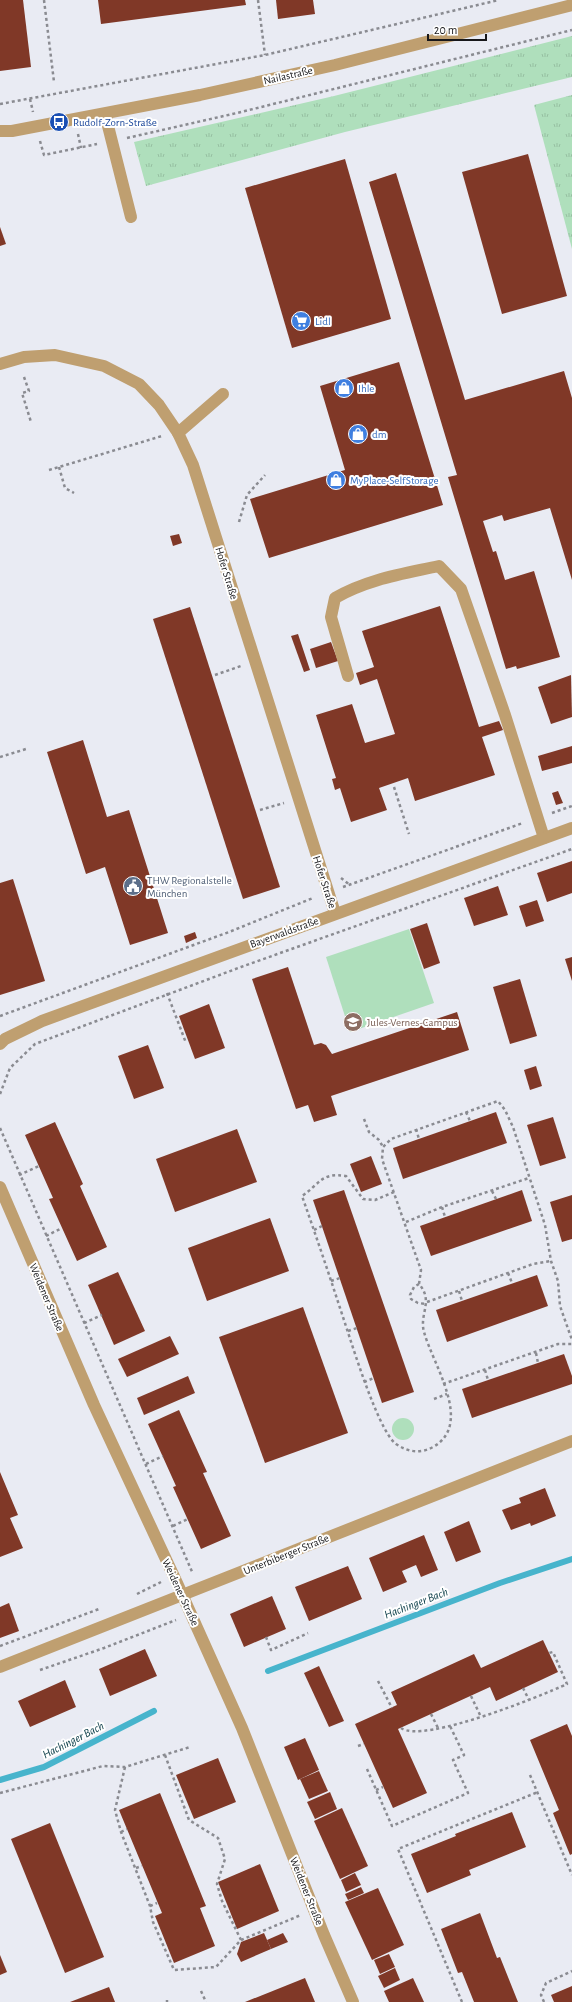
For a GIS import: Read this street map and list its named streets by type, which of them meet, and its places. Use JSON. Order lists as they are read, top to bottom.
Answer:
{
  "streets": {
    "street": [
      "Nailastraße",
      "Hofer Straße",
      "Bayerwaldstraße",
      "Weidener Straße",
      "Unterbiberger Straße"
    ]
  },
  "crossings": [
    ["Hofer Straße", "Bayerwaldstraße"],
    ["Weidener Straße", "Unterbiberger Straße"]
  ],
  "water": ["Hachinger Bach"],
  "places": {
    "bus stop": ["Rudolf-Zorn-Straße"],
    "supermarket": ["Lidl"],
    "shop": ["Ihle", "dm", "MyPlace-SelfStorage"],
    "public building": ["THW Regionalstelle München"],
    "school or university": ["Jules-Vernes-Campus"]
  },
  "scale_bar": "20 m"
}
